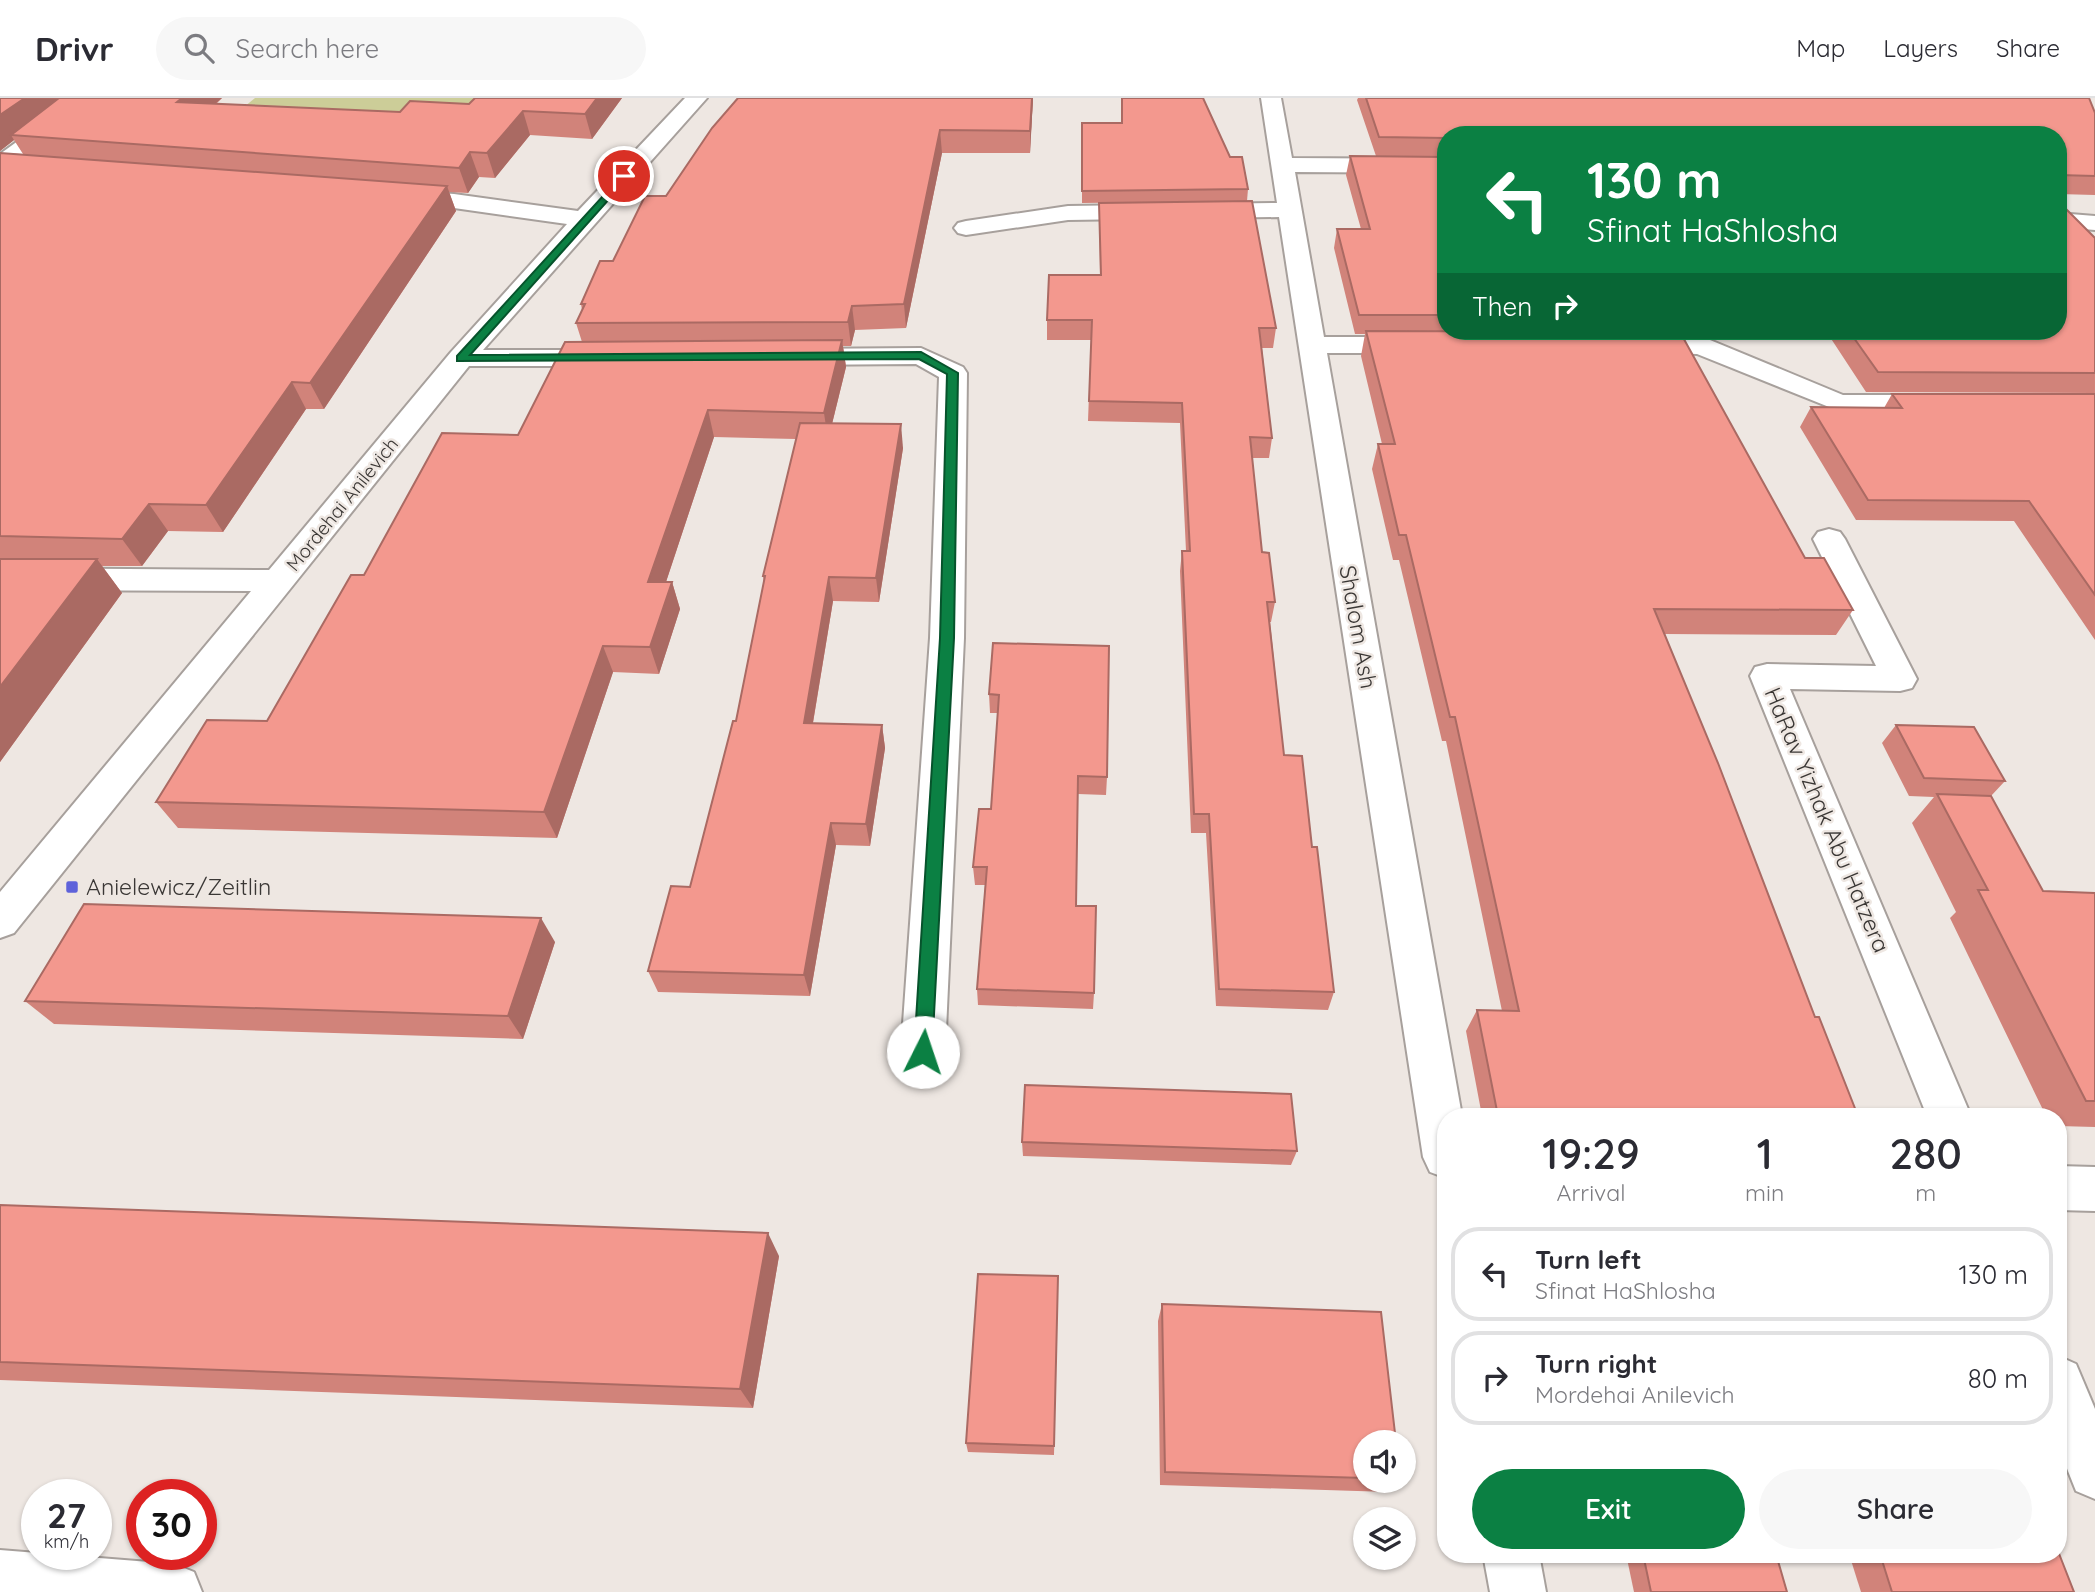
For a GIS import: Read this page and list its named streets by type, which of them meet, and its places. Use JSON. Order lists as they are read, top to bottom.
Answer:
{
  "streets": {
    "street": ["Mordehai Anilevich", "Shalom Ash", "HaRav Yizhak Abu Hatzera"]
  },
  "places": {
    "transit": ["Anielewicz/Zeitlin"]
  },
  "page": {
    "header": "Drivr",
    "search": "Search here",
    "nav": ["Map", "Layers", "Share"],
    "turn": ["130 m", "Sfinat HaShlosha"],
    "then": "Then",
    "eta": [
      "19:29",
      "Arrival",
      "1",
      "min",
      "280",
      "m"
    ],
    "list": [
      {
        "name": "Turn left",
        "note": "Sfinat HaShlosha",
        "value": "130 m"
      },
      {
        "name": "Turn right",
        "note": "Mordehai Anilevich",
        "value": "80 m"
      }
    ],
    "buttons": ["Exit", "Share"],
    "speed": "27 km/h",
    "limit": "30"
  }
}
